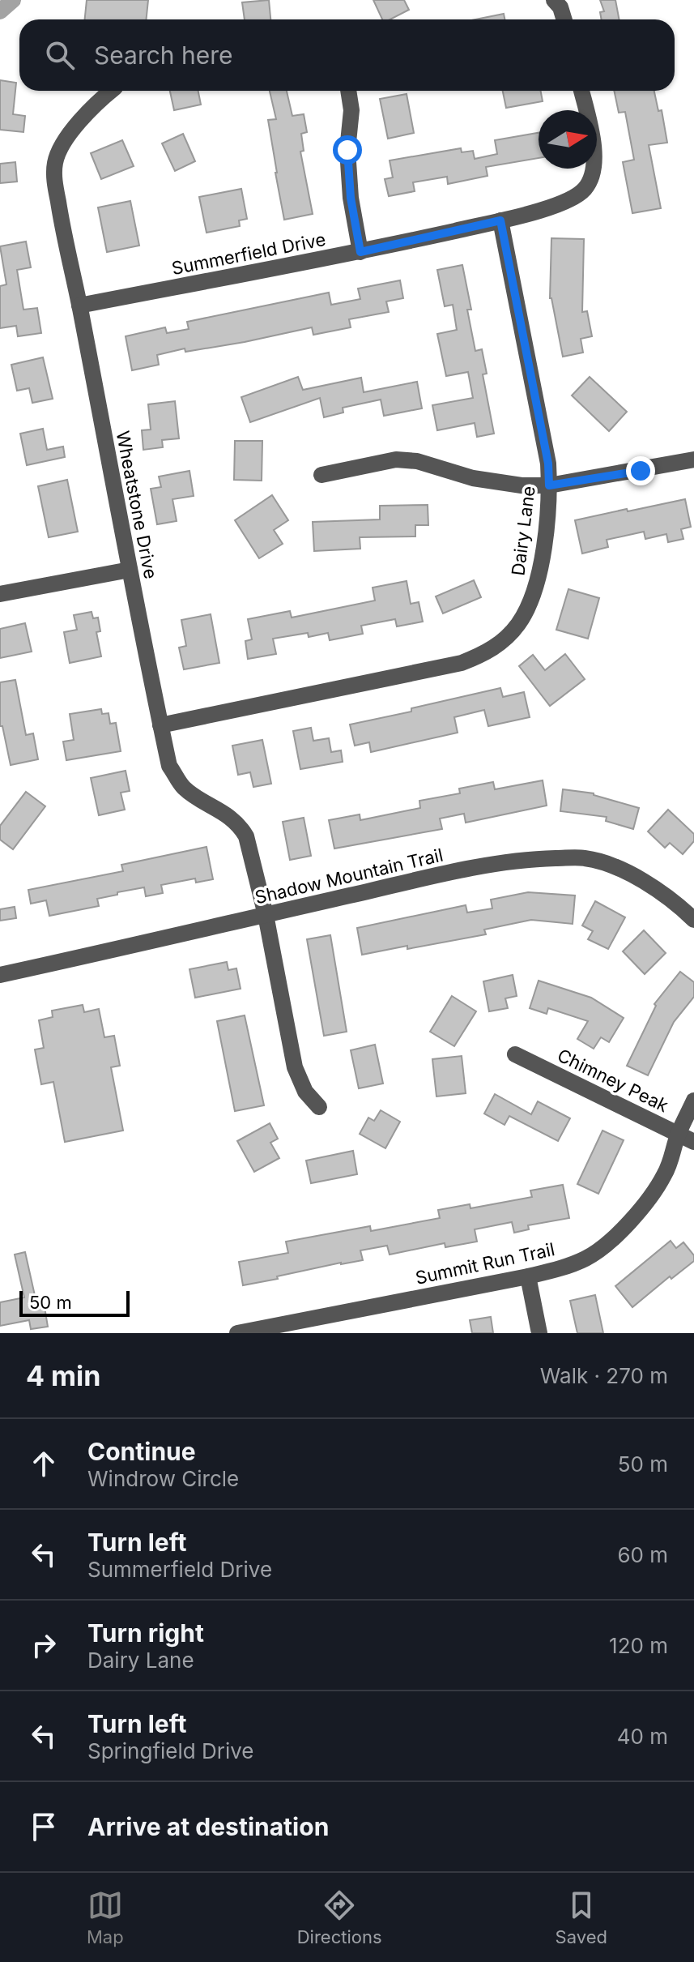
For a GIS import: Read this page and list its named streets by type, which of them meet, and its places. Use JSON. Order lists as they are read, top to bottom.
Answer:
{
  "streets": {
    "street": [
      "Summerfield Drive",
      "Wheatstone Drive",
      "Dairy Lane",
      "Shadow Mountain Trail",
      "Chimney Peak",
      "Summit Run Trail"
    ]
  },
  "crossings": [
    ["Summerfield Drive", "Wheatstone Drive"],
    ["Summerfield Drive", "Dairy Lane"],
    ["Wheatstone Drive", "Dairy Lane"],
    ["Wheatstone Drive", "Shadow Mountain Trail"],
    ["Chimney Peak", "Summit Run Trail"]
  ],
  "scale_bar": "50 m",
  "north": "right",
  "page": {
    "search": "Search here",
    "scale": "50 m",
    "heading": ["4 min", "Walk · 270 m"],
    "list": [
      ["Continue", "Windrow Circle", "50 m"],
      ["Turn left", "Summerfield Drive", "60 m"],
      ["Turn right", "Dairy Lane", "120 m"],
      ["Turn left", "Springfield Drive", "40 m"],
      "Arrive at destination"
    ],
    "nav": ["Map", "Directions", "Saved"]
  }
}
